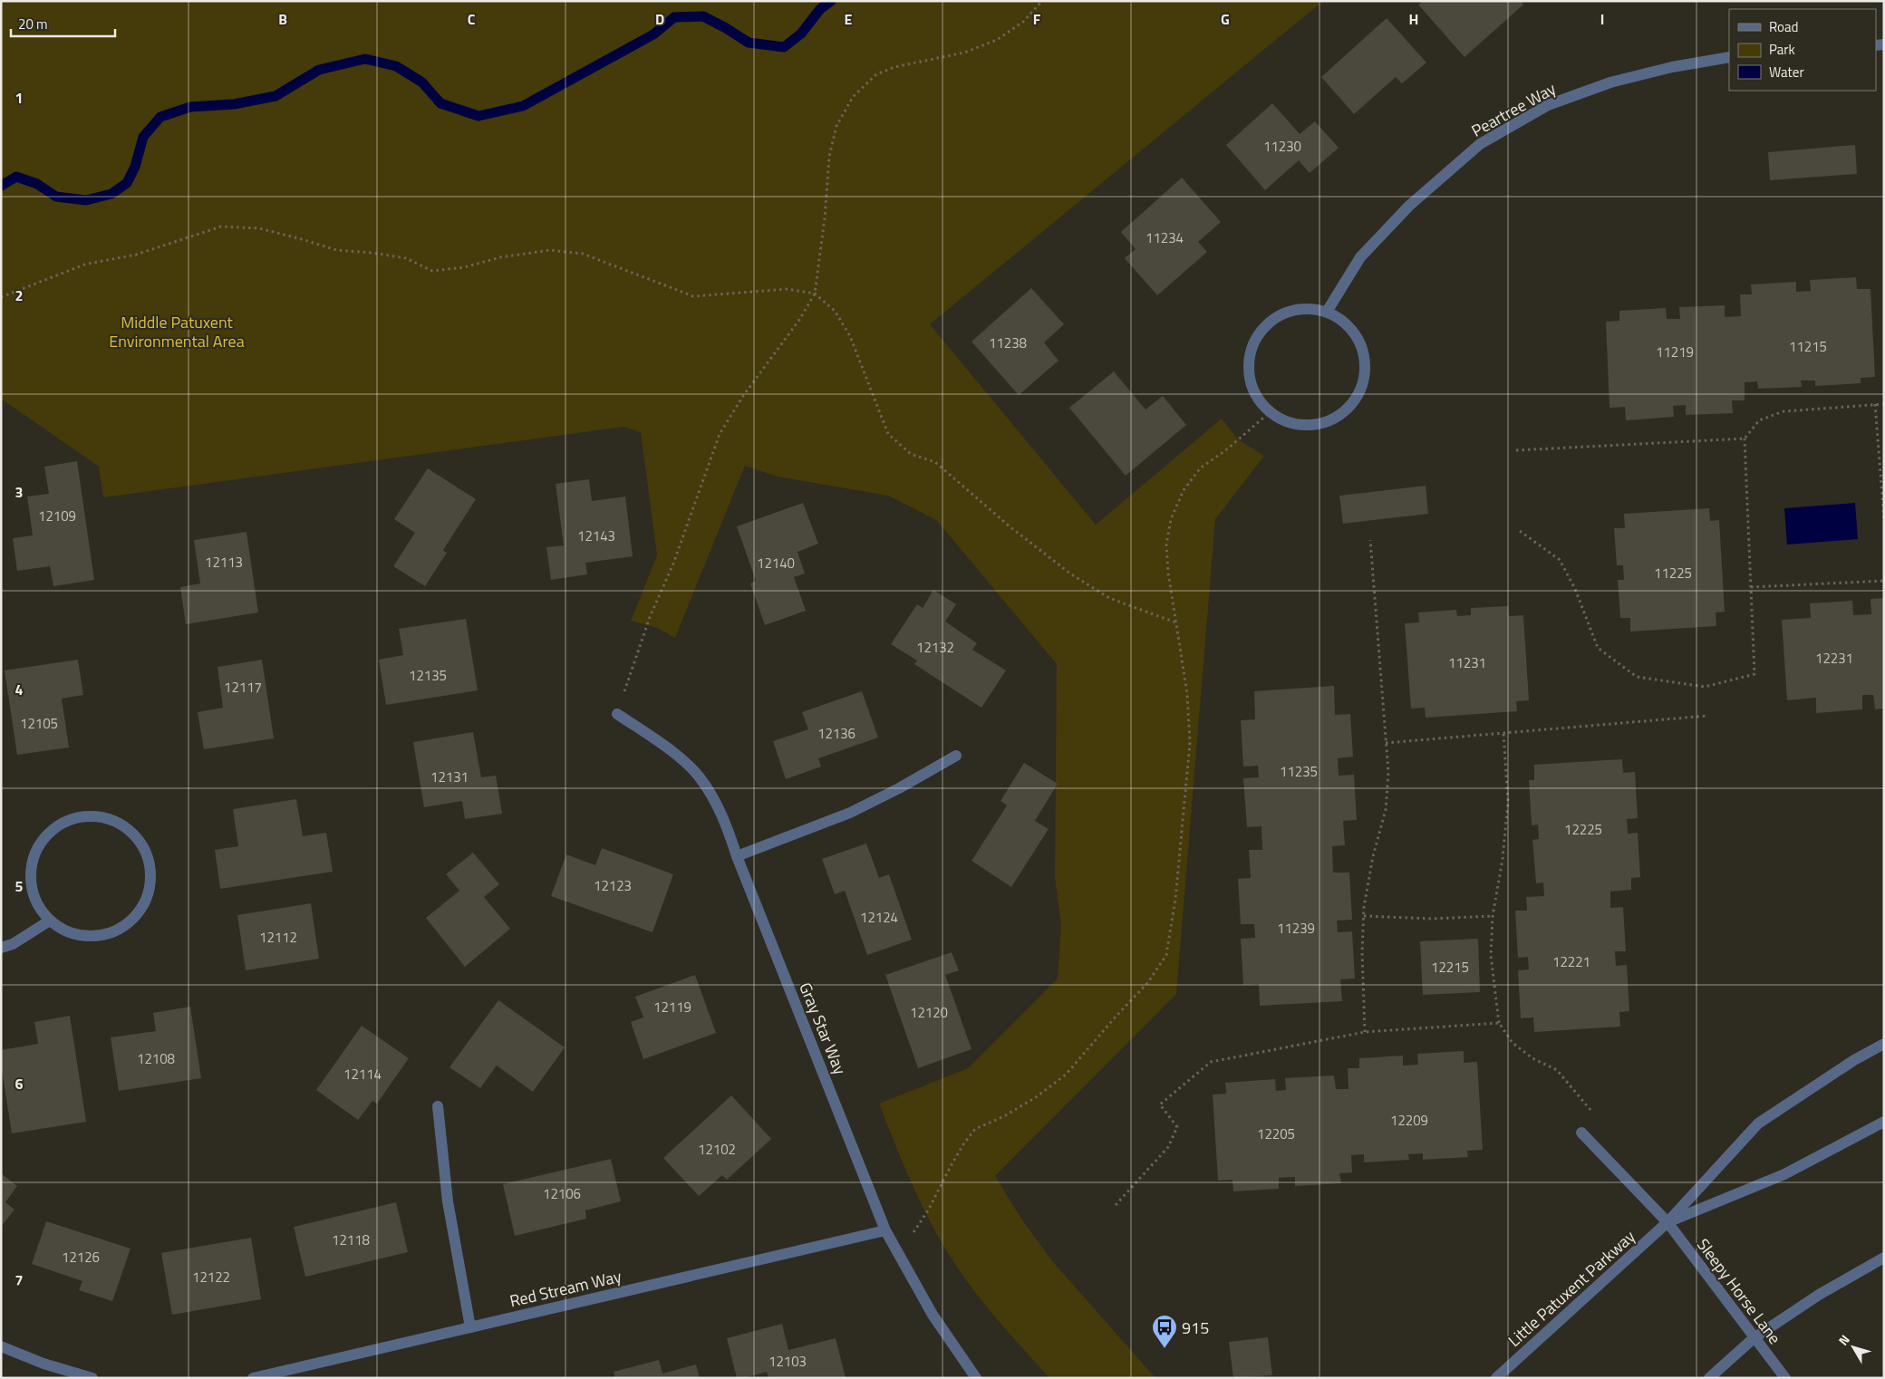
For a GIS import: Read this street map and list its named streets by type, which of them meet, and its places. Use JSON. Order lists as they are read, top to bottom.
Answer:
{
  "streets": {
    "street": [
      "Peartree Way",
      "Gray Star Way",
      "Red Stream Way",
      "Little Patuxent Parkway",
      "Sleepy Horse Lane"
    ]
  },
  "crossings": [
    ["Gray Star Way", "Red Stream Way"],
    ["Little Patuxent Parkway", "Sleepy Horse Lane"]
  ],
  "parks": ["Middle Patuxent Environmental Area"],
  "places": {
    "bus stop": ["915"]
  },
  "house_numbers": [
    "11230",
    "11234",
    "11238",
    "11215",
    "11219",
    "12109",
    "12143",
    "12113",
    "12140",
    "11225",
    "12132",
    "12231",
    "11231",
    "12135",
    "12117",
    "12105",
    "12136",
    "11235",
    "12131",
    "12225",
    "12123",
    "12124",
    "11239",
    "12112",
    "12221",
    "12215",
    "12119",
    "12120",
    "12108",
    "12114",
    "12209",
    "12205",
    "12102",
    "12106",
    "12118",
    "12126",
    "12122",
    "12103"
  ],
  "legend": ["Road", "Park", "Water"],
  "scale_bar": "20 m",
  "north": "top left",
  "grid": {
    "columns": [
      "B",
      "C",
      "D",
      "E",
      "F",
      "G",
      "H",
      "I"
    ],
    "rows": [
      "1",
      "2",
      "3",
      "4",
      "5",
      "6",
      "7"
    ]
  }
}
